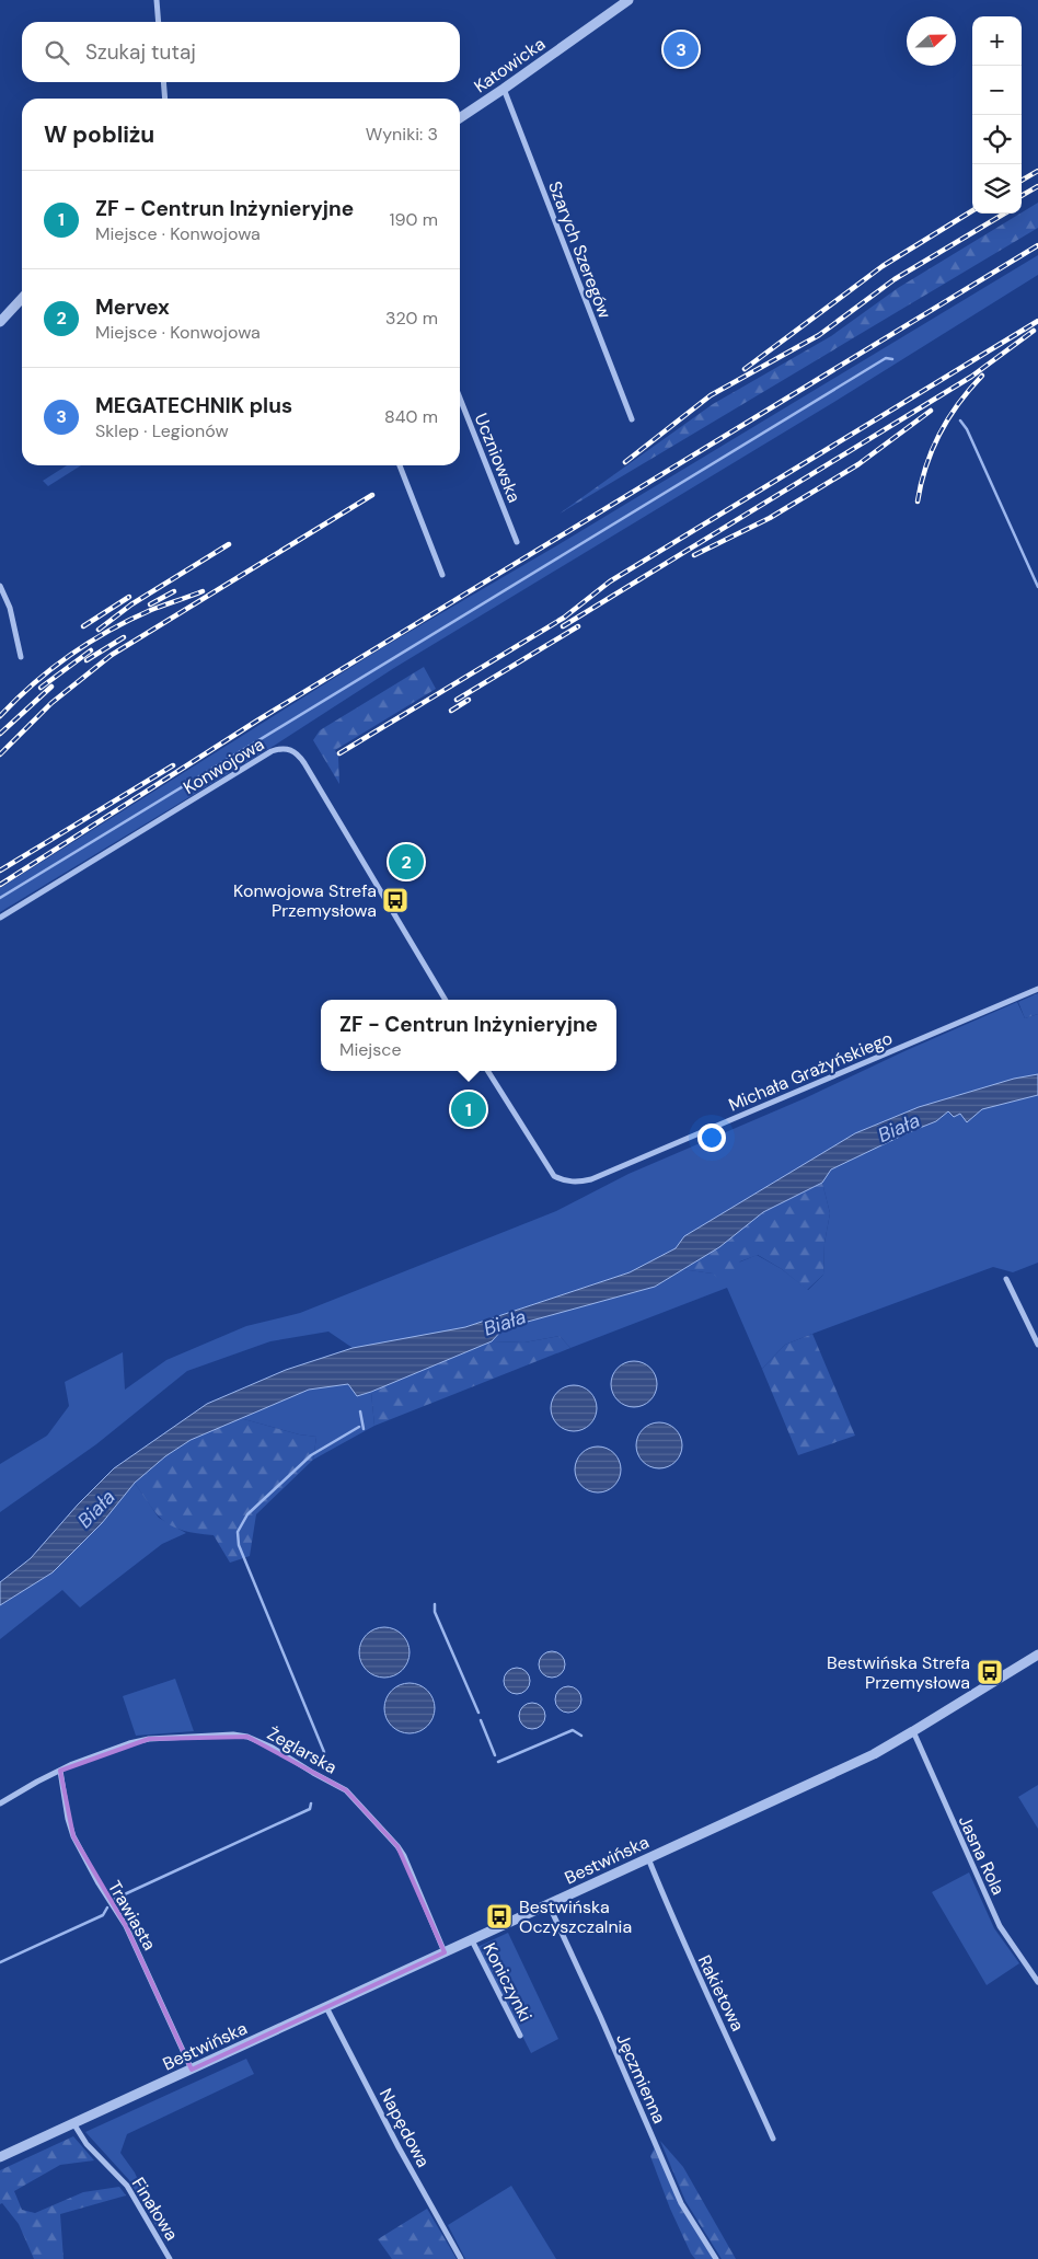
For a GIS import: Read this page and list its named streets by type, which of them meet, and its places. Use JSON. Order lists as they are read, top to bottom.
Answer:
{
  "streets": {
    "street": [
      "Katowicka",
      "Szarych Szeregów",
      "Uczniowska",
      "Konwojowa",
      "Michała Grażyńskiego",
      "Żeglarska",
      "Jasna Rola",
      "Bestwińska",
      "Trawiasta",
      "Koniczynki",
      "Rakietowa",
      "Jęczmienna",
      "Napędowa",
      "Finałowa"
    ]
  },
  "crossings": [
    ["Katowicka", "Szarych Szeregów"],
    ["Żeglarska", "Bestwińska"],
    ["Żeglarska", "Trawiasta"],
    ["Jasna Rola", "Bestwińska"],
    ["Bestwińska", "Trawiasta"],
    ["Bestwińska", "Koniczynki"],
    ["Bestwińska", "Rakietowa"],
    ["Bestwińska", "Jęczmienna"],
    ["Bestwińska", "Napędowa"],
    ["Bestwińska", "Finałowa"]
  ],
  "water": ["Biała"],
  "places": {
    "bus stop": ["Konwojowa Strefa Przemysłowa", "Bestwińska Strefa Przemysłowa", "Bestwińska Oczyszczalnia"]
  },
  "north": "right",
  "page": {
    "map_buttons": ["+", "−"],
    "search": "Szukaj tutaj",
    "pins": ["3", "2", "1"],
    "heading": ["W pobliżu", "Wyniki: 3"],
    "list": [
      {
        "mark": "1",
        "name": "ZF - Centrun Inżynieryjne",
        "note": "Miejsce · Konwojowa",
        "value": "190 m"
      },
      {
        "mark": "2",
        "name": "Mervex",
        "note": "Miejsce · Konwojowa",
        "value": "320 m"
      },
      {
        "mark": "3",
        "name": "MEGATECHNIK plus",
        "note": "Sklep · Legionów",
        "value": "840 m"
      }
    ],
    "popup": ["ZF - Centrun Inżynieryjne", "Miejsce"]
  }
}
